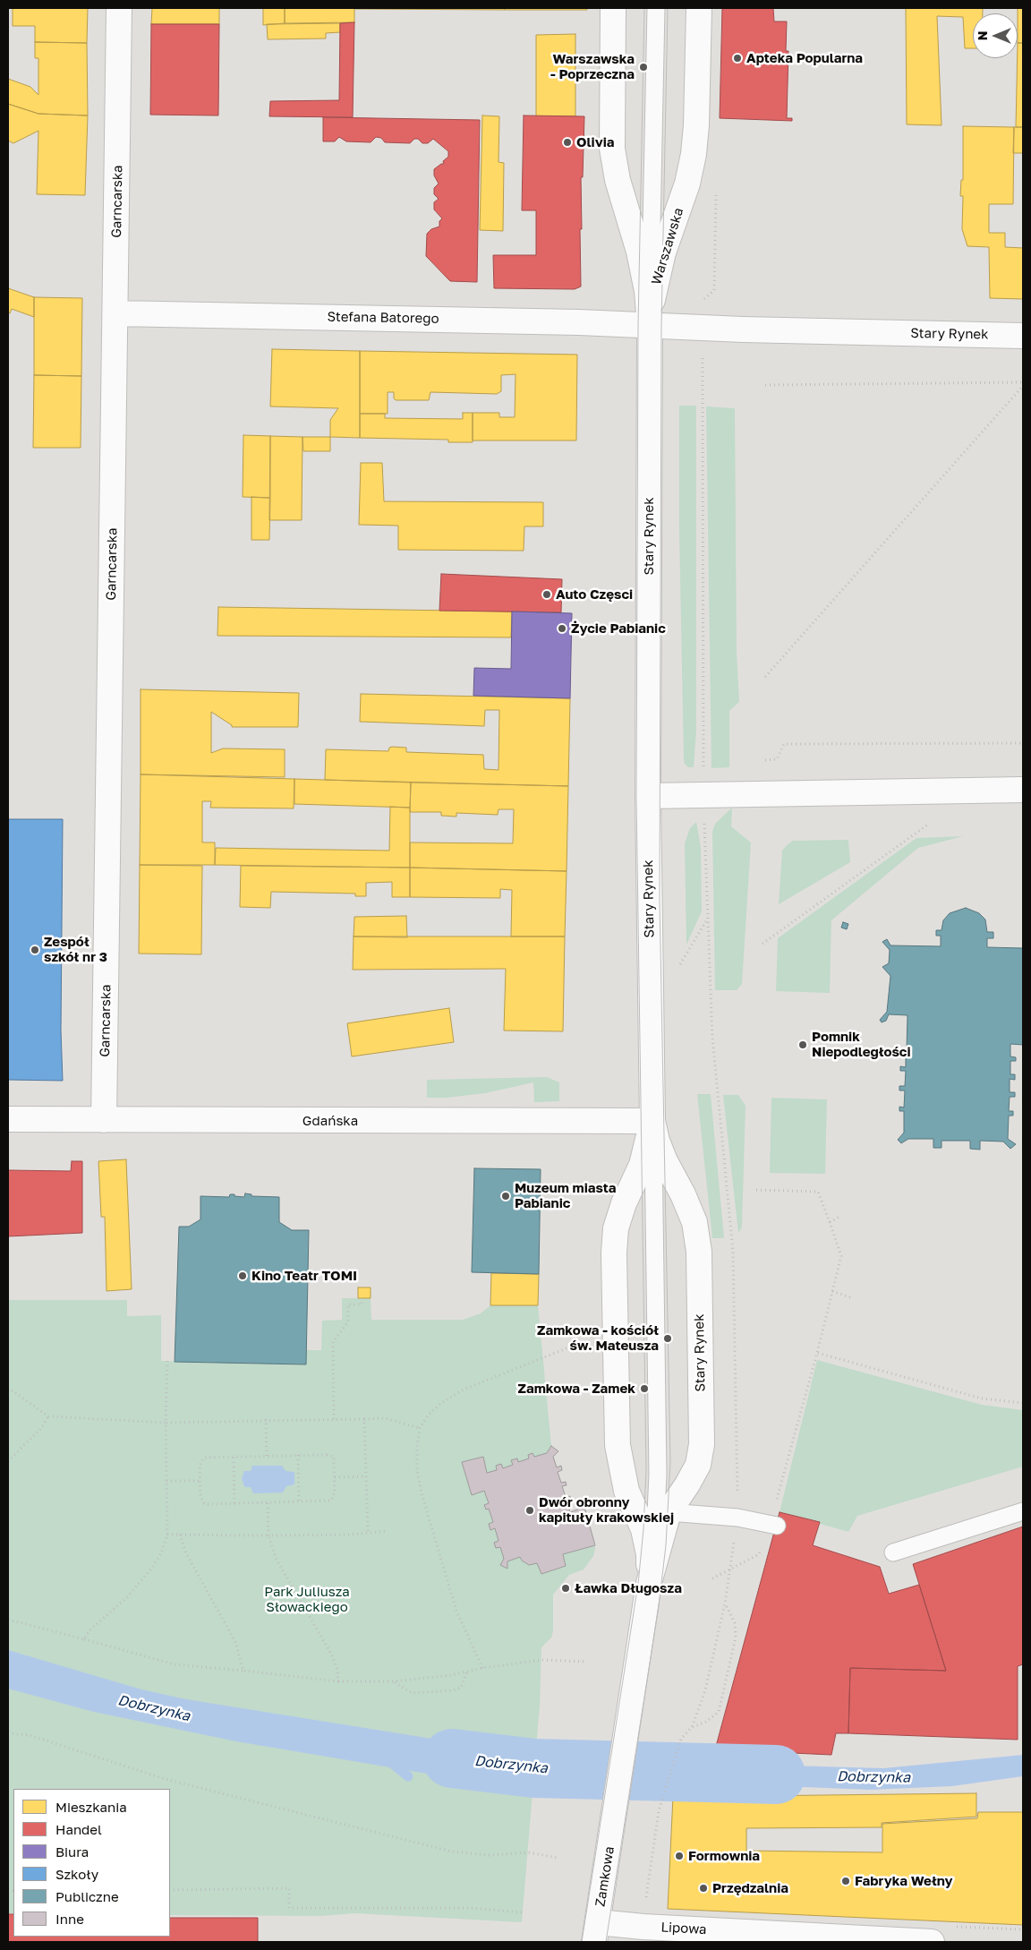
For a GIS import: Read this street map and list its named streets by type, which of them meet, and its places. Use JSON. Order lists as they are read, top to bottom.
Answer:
{
  "streets": {
    "street": [
      "Garncarska",
      "Warszawska",
      "Stefana Batorego",
      "Stary Rynek",
      "Gdańska",
      "Zamkowa",
      "Lipowa"
    ]
  },
  "crossings": [
    ["Garncarska", "Stefana Batorego"],
    ["Garncarska", "Gdańska"],
    ["Warszawska", "Stefana Batorego"],
    ["Warszawska", "Stary Rynek"],
    ["Stefana Batorego", "Stary Rynek"],
    ["Stary Rynek", "Gdańska"],
    ["Stary Rynek", "Zamkowa"],
    ["Zamkowa", "Lipowa"]
  ],
  "water": ["Dobrzynka"],
  "parks": ["Park Juliusza Słowackiego"],
  "places": [
    "Apteka Popularna",
    "Warszawska - Poprzeczna",
    "Olivia",
    "Auto Częsci",
    "Życie Pabianic",
    "Zespół szkół nr 3",
    "Pomnik Niepodległości",
    "Muzeum miasta Pabianic",
    "Kino Teatr TOMI",
    "Zamkowa - kościół św. Mateusza",
    "Zamkowa - Zamek",
    "Dwór obronny kapituły krakowskiej",
    "Ławka Długosza",
    "Formownia",
    "Fabryka Wełny",
    "Przędzalnia"
  ],
  "legend": [
    "Mieszkania",
    "Handel",
    "Biura",
    "Szkoły",
    "Publiczne",
    "Inne"
  ],
  "north": "left"
}
